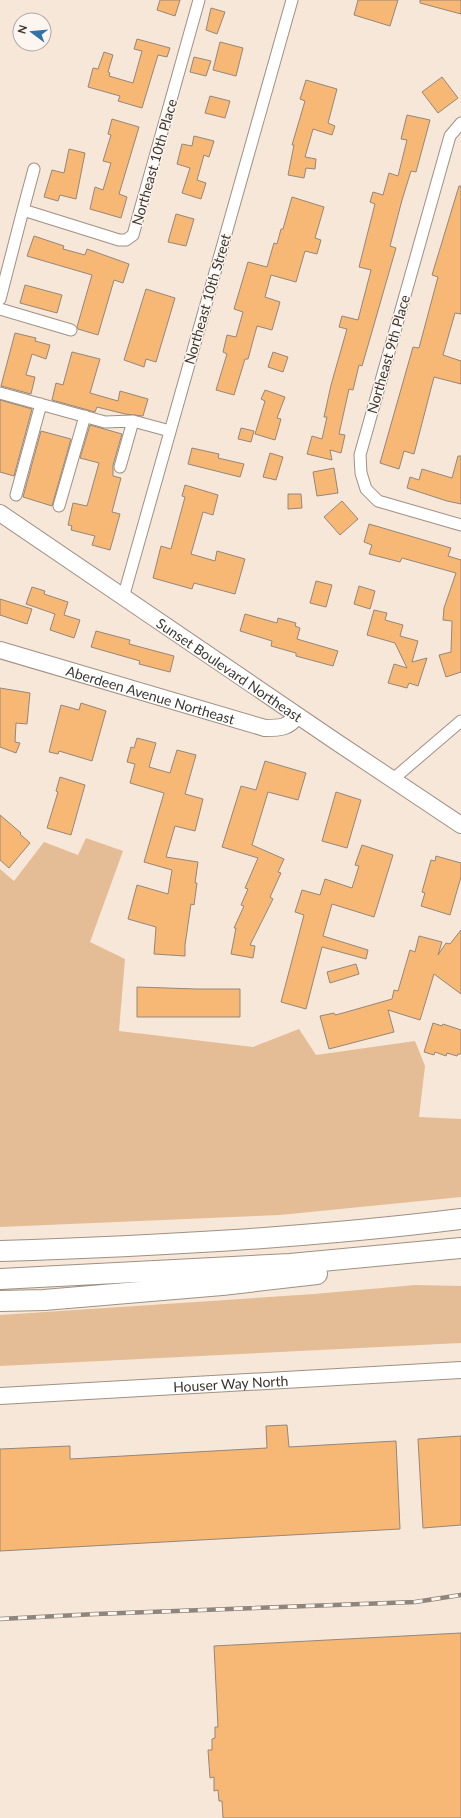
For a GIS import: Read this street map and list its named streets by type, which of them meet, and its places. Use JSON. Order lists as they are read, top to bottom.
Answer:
{
  "streets": {
    "street": [
      "Northeast 10th Place",
      "Northeast 10th Street",
      "Northeast 9th Place",
      "Sunset Boulevard Northeast",
      "Aberdeen Avenue Northeast",
      "Houser Way North"
    ]
  },
  "crossings": [
    ["Northeast 10th Street", "Sunset Boulevard Northeast"],
    ["Sunset Boulevard Northeast", "Aberdeen Avenue Northeast"]
  ],
  "north": "left"
}
